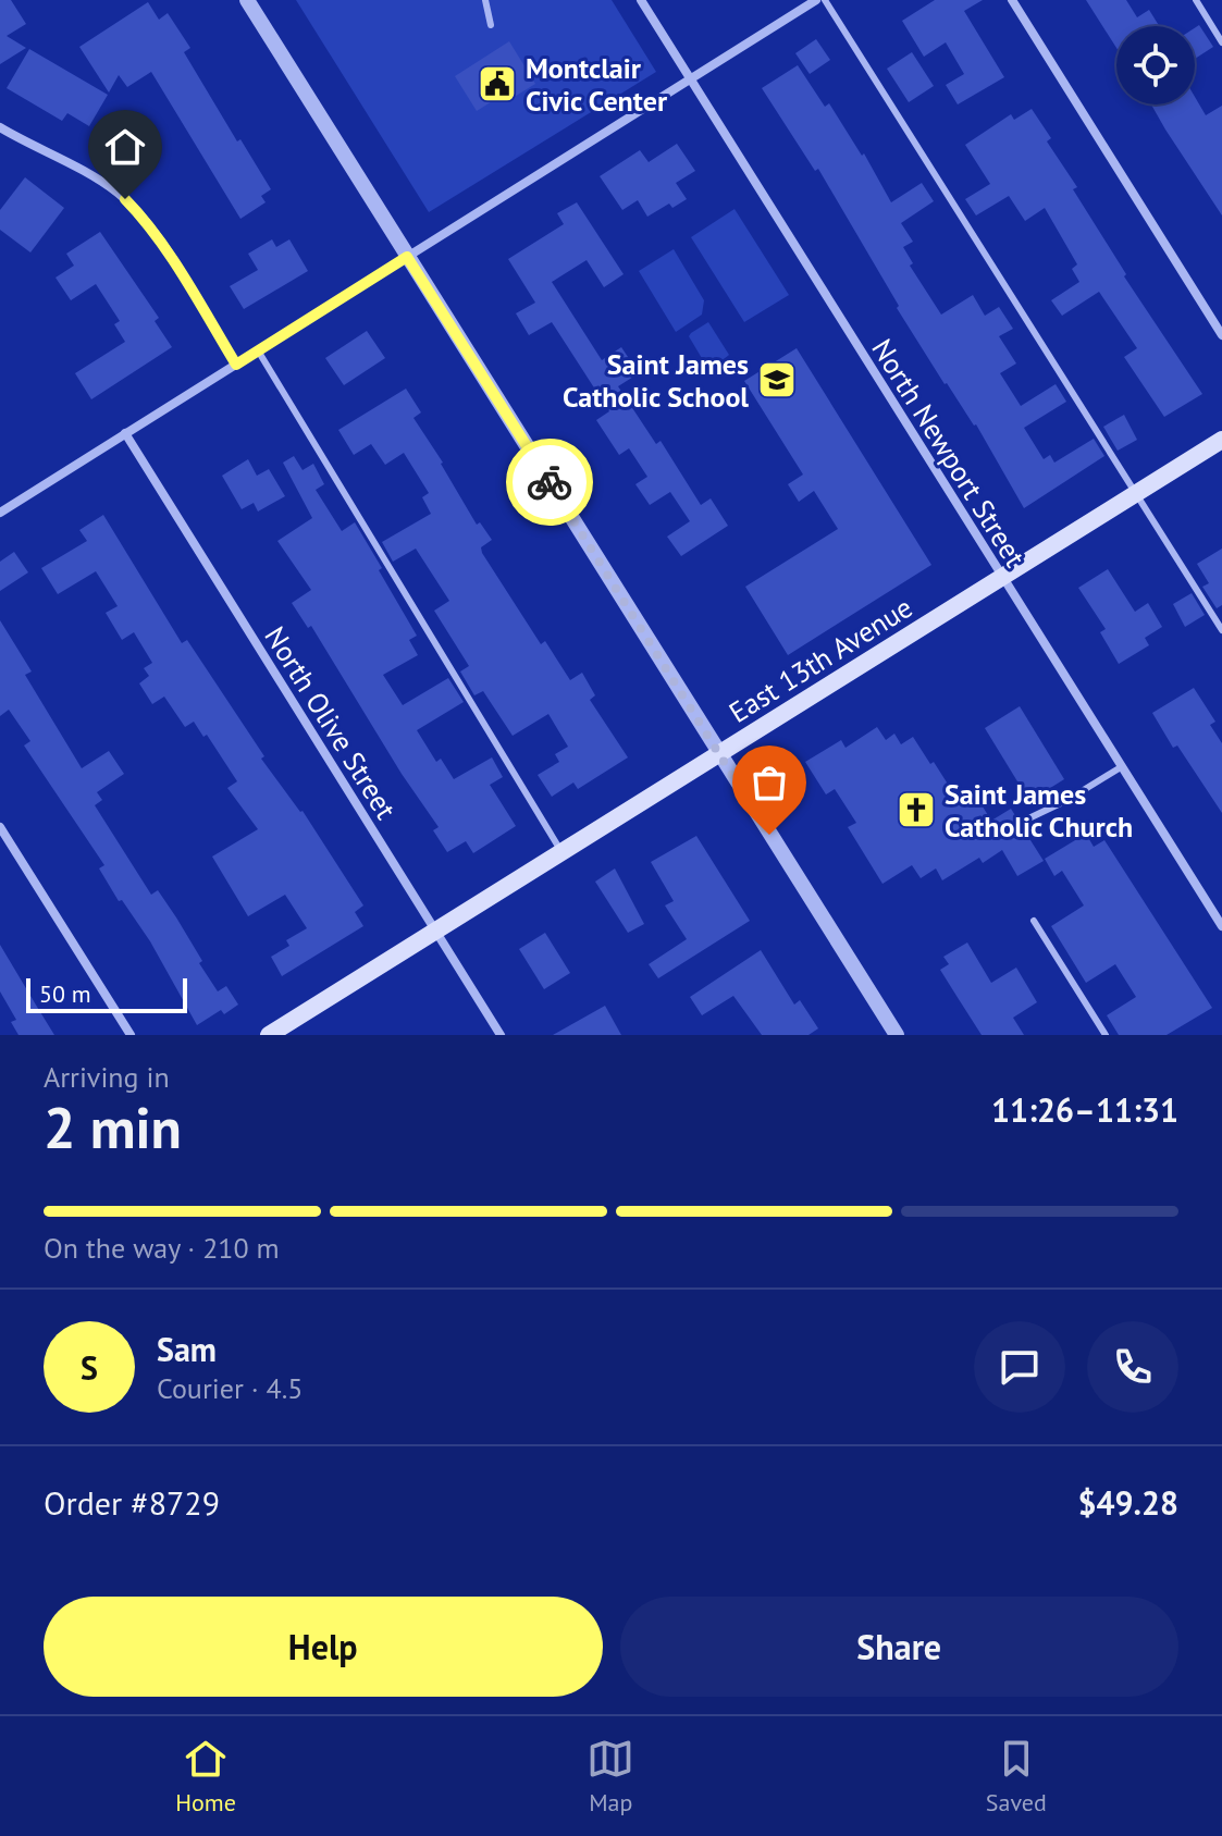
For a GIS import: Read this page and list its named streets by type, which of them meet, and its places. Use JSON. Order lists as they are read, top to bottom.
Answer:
{
  "streets": {
    "main road": ["East 13th Avenue"],
    "street": ["North Newport Street", "North Olive Street"]
  },
  "crossings": [
    ["North Newport Street", "East 13th Avenue"],
    ["East 13th Avenue", "North Olive Street"]
  ],
  "places": {
    "public building": ["Montclair Civic Center"],
    "school or university": ["Saint James Catholic School"],
    "church": ["Saint James Catholic Church"]
  },
  "scale_bar": "50 m",
  "page": {
    "scale": "50 m",
    "heading": ["2 min", "Arriving in", "11:26–11:31"],
    "panel": [
      "Sam",
      "Courier · 4.5",
      "Order #8729",
      "$49.28"
    ],
    "bar": "On the way · 210 m",
    "round": "S",
    "buttons": ["Help", "Share"],
    "tabs": ["Home", "Map", "Saved"]
  }
}
